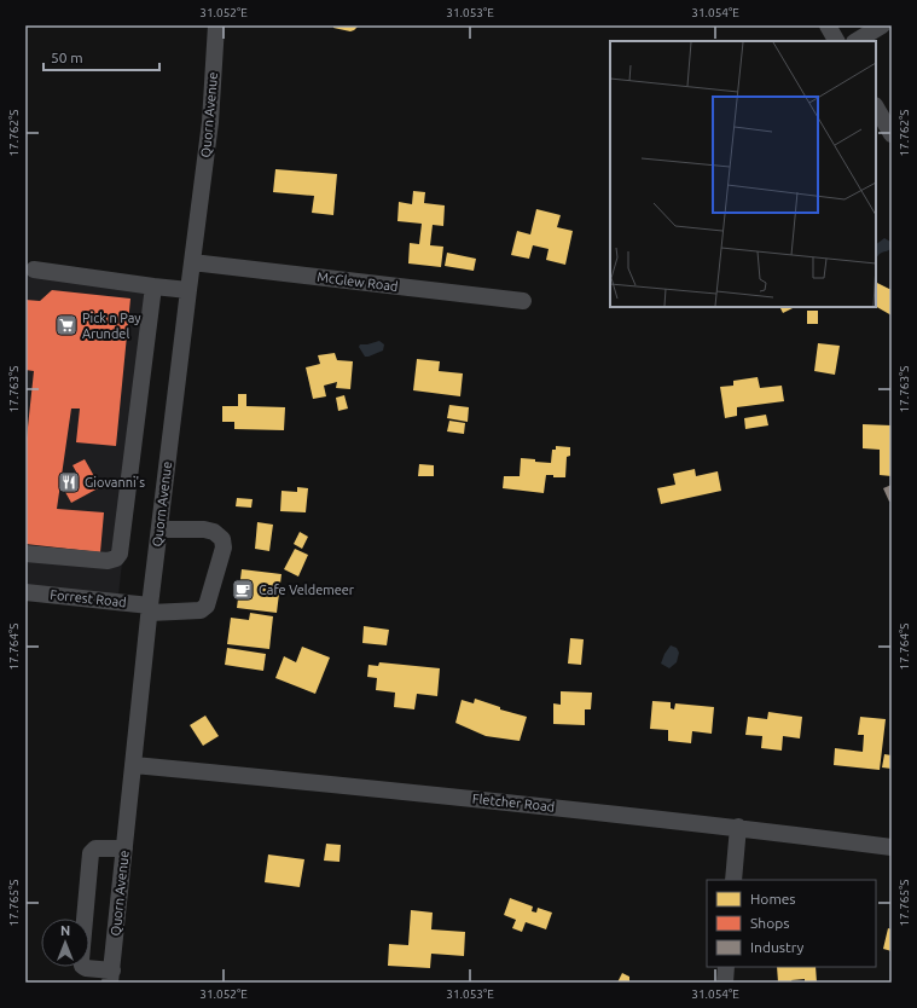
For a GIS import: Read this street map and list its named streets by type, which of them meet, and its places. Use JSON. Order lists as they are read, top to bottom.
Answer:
{
  "streets": {
    "street": [
      "Quorn Avenue",
      "McGlew Road",
      "Forrest Road",
      "Fletcher Road"
    ]
  },
  "crossings": [
    ["Quorn Avenue", "McGlew Road"],
    ["Quorn Avenue", "Forrest Road"],
    ["Quorn Avenue", "Fletcher Road"]
  ],
  "places": {
    "supermarket": ["Pick n Pay Arundel"],
    "restaurant": ["Giovanni's"],
    "cafe": ["Cafe Veldemeer"]
  },
  "legend": ["Homes", "Shops", "Industry"],
  "scale_bar": "50 m",
  "north": "top",
  "coordinates": [
    "31.052°E",
    "31.053°E",
    "31.054°E",
    "17.762°S",
    "17.763°S",
    "17.764°S",
    "17.765°S"
  ]
}
